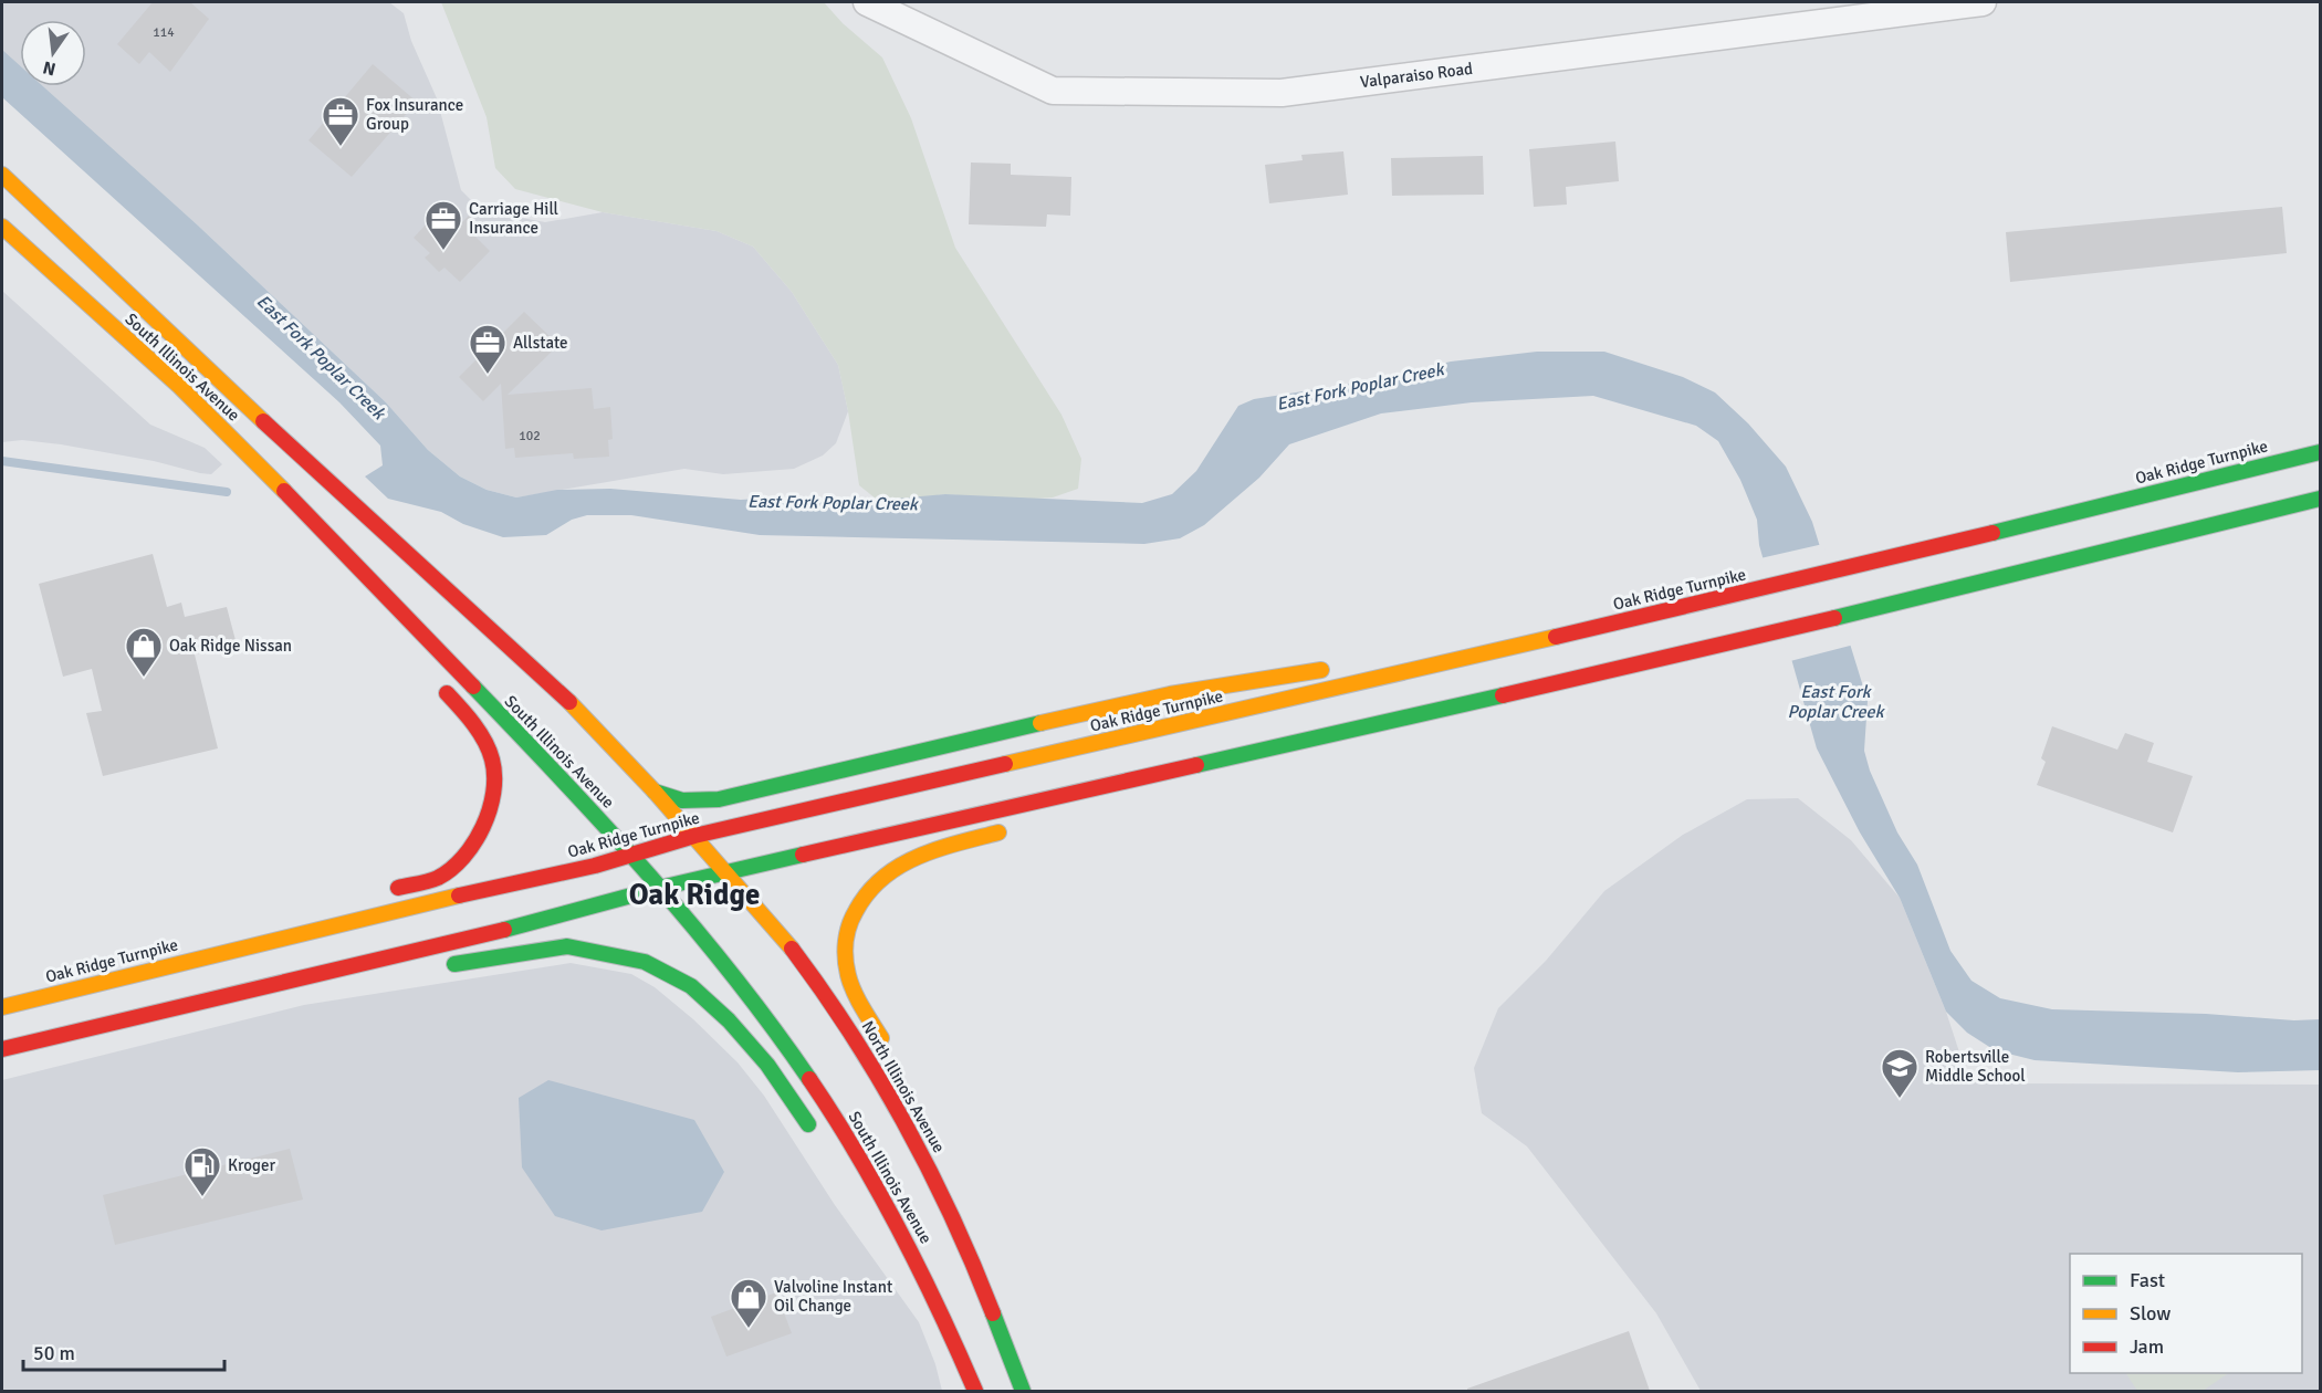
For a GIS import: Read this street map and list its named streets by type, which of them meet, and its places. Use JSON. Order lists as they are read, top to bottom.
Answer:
{
  "streets": {
    "highway": ["South Illinois Avenue", "Oak Ridge Turnpike", "North Illinois Avenue"],
    "street": ["Valparaiso Road"]
  },
  "crossings": [
    ["South Illinois Avenue", "Oak Ridge Turnpike"],
    ["South Illinois Avenue", "North Illinois Avenue"],
    ["Oak Ridge Turnpike", "North Illinois Avenue"]
  ],
  "districts": ["Oak Ridge"],
  "water": ["East Fork Poplar Creek"],
  "places": {
    "office": ["Fox Insurance Group", "Carriage Hill Insurance", "Allstate"],
    "shop": ["Oak Ridge Nissan", "Valvoline Instant Oil Change"],
    "school or university": ["Robertsville Middle School"],
    "fuel station": ["Kroger"]
  },
  "house_numbers": ["114", "102"],
  "legend": ["Fast", "Slow", "Jam"],
  "scale_bar": "50 m",
  "north": "bottom"
}
